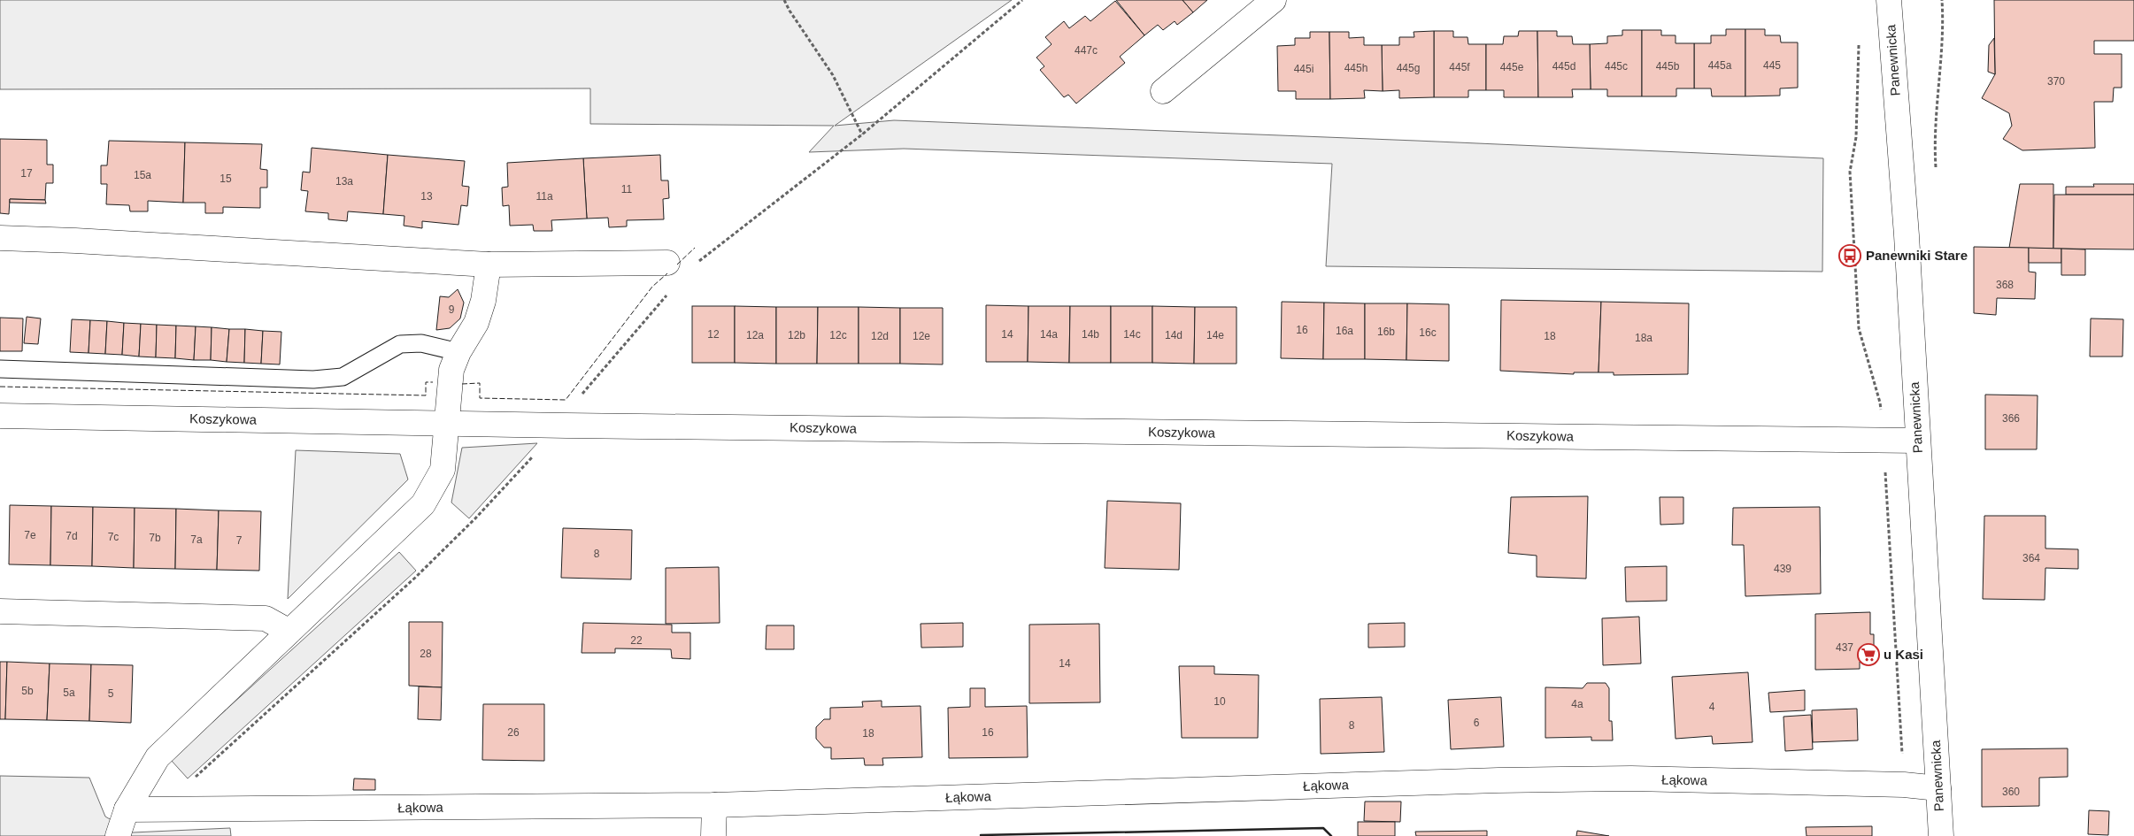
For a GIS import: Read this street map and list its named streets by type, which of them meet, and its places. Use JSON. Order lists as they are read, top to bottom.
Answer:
{
  "streets": {
    "street": ["Panewnicka", "Koszykowa", "Łąkowa"]
  },
  "crossings": [
    ["Panewnicka", "Koszykowa"],
    ["Panewnicka", "Łąkowa"]
  ],
  "places": {
    "bus stop": ["Panewniki Stare"],
    "supermarket": ["u Kasi"]
  },
  "house_numbers": [
    "447c",
    "445a",
    "445",
    "445d",
    "445c",
    "445b",
    "445f",
    "445e",
    "445h",
    "445g",
    "445i",
    "370",
    "17",
    "15a",
    "15",
    "13a",
    "11",
    "13",
    "11a",
    "368",
    "9",
    "16",
    "16a",
    "16b",
    "16c",
    "12",
    "14",
    "14a",
    "14b",
    "14c",
    "12a",
    "12b",
    "12c",
    "14d",
    "14e",
    "12d",
    "12e",
    "18",
    "18a",
    "366",
    "7e",
    "7d",
    "7c",
    "7b",
    "7a",
    "7",
    "8",
    "364",
    "439",
    "22",
    "437",
    "28",
    "14",
    "5b",
    "5a",
    "5",
    "10",
    "4a",
    "4",
    "6",
    "8",
    "26",
    "16",
    "18",
    "360"
  ]
}
